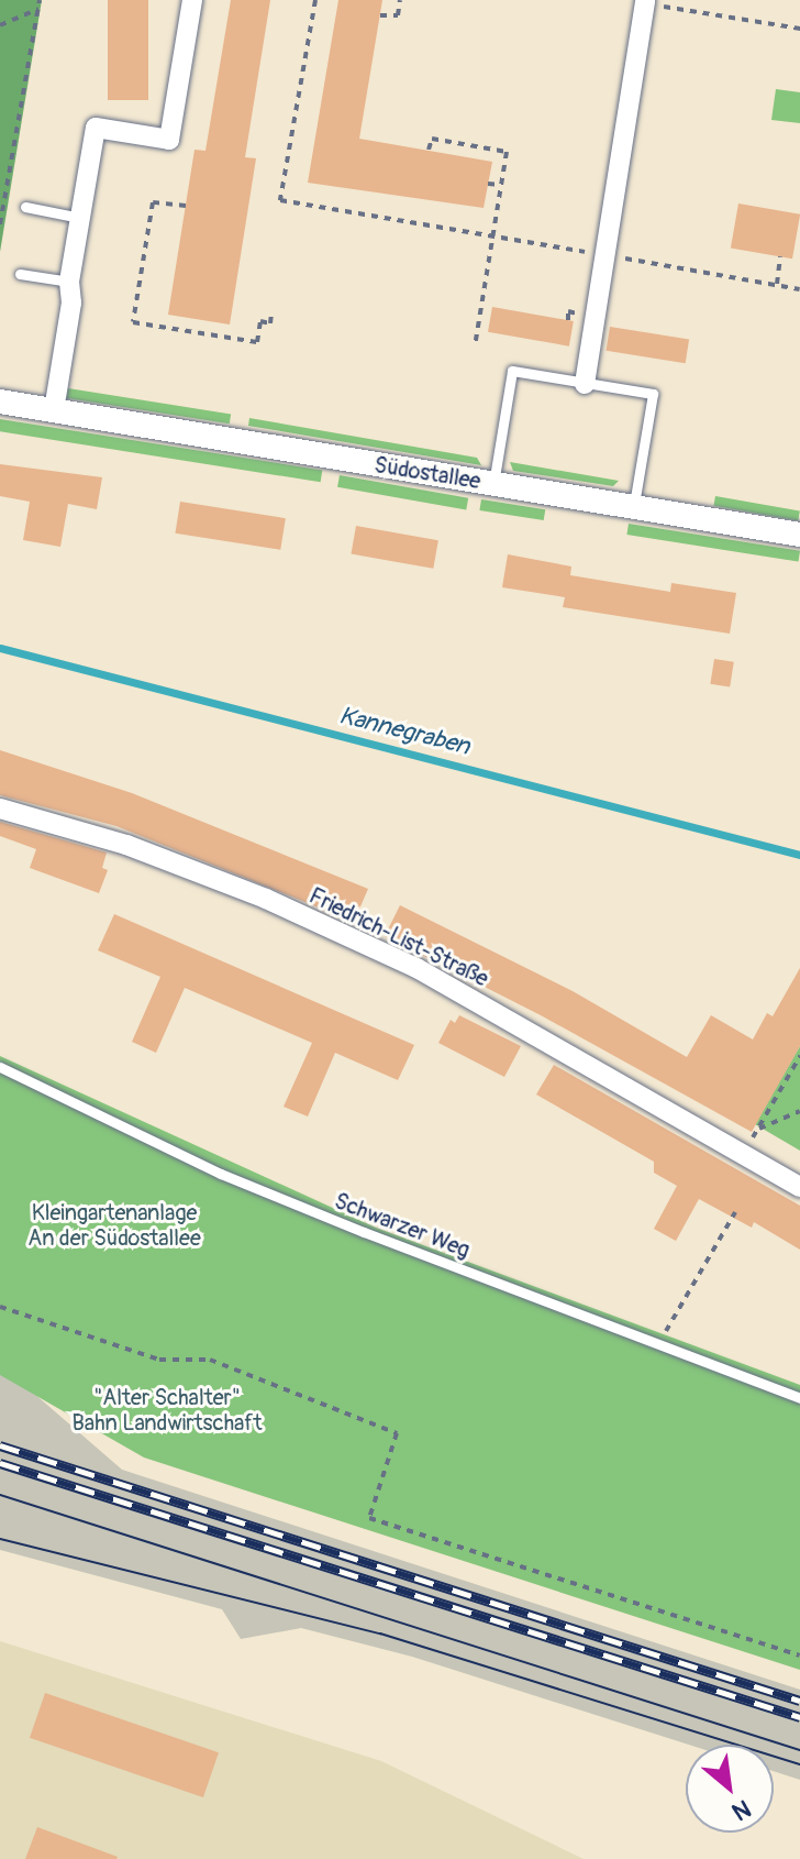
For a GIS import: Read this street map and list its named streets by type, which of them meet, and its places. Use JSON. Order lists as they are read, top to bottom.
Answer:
{
  "streets": {
    "street": ["Südostallee", "Friedrich-List-Straße"],
    "lane": ["Schwarzer Weg"]
  },
  "water": ["Kannegraben"],
  "parks": ["Kleingartenanlage An der Südostallee", "\"Alter Schalter\" Bahn Landwirtschaft"],
  "north": "bottom right"
}
